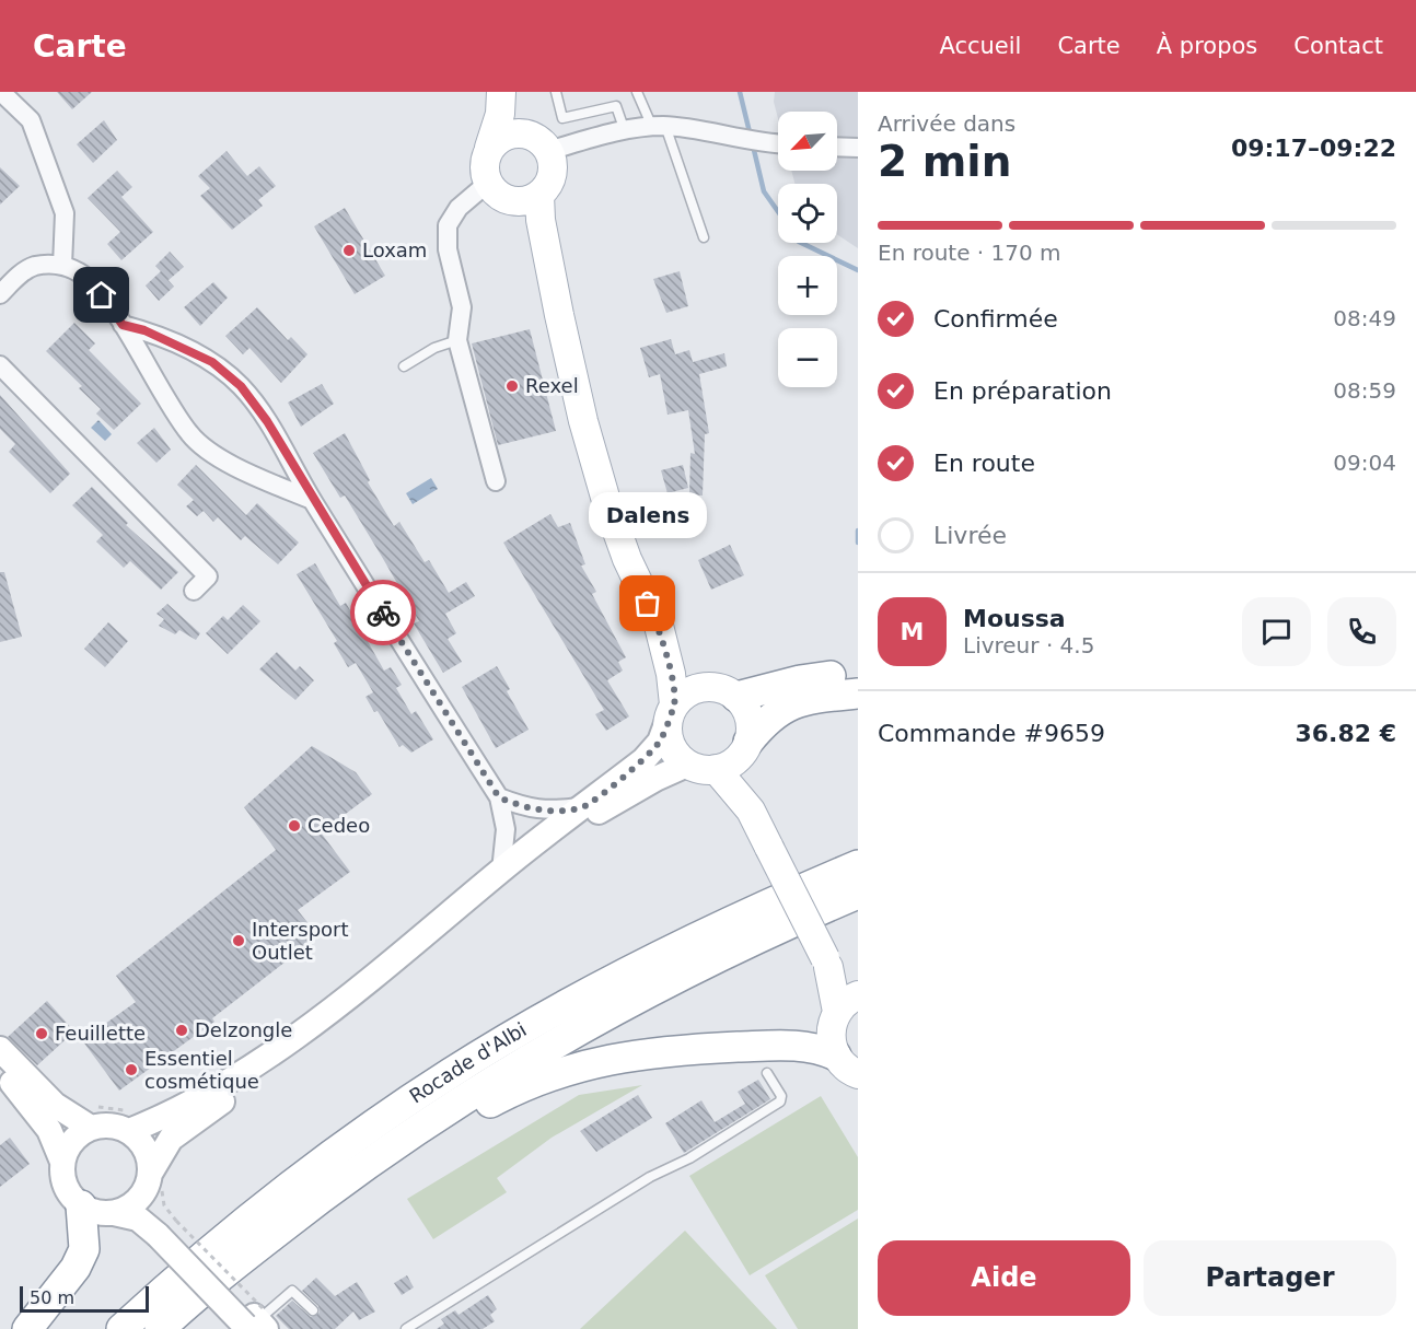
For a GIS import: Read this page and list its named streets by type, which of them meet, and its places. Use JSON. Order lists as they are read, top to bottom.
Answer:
{
  "streets": {
    "highway": ["Rocade d'Albi"]
  },
  "places": [
    "Loxam",
    "Rexel",
    "Dalens",
    "Cedeo",
    "Intersport Outlet",
    "Delzongle",
    "Feuillette",
    "Essentiel cosmétique"
  ],
  "scale_bar": "50 m",
  "north": "bottom left",
  "page": {
    "header": "Carte",
    "nav": [
      "Accueil",
      "Carte",
      "À propos",
      "Contact"
    ],
    "heading": ["2 min", "Arrivée dans", "09:17–09:22"],
    "panel": [
      "Moussa",
      "Livreur · 4.5",
      "Commande #9659",
      "36.82 €"
    ],
    "map_buttons": ["+", "−"],
    "bar": "En route · 170 m",
    "list": [
      ["Confirmée", "08:49"],
      ["En préparation", "08:59"],
      ["En route", "09:04"],
      "Livrée"
    ],
    "bubble": "Dalens",
    "round": "M",
    "buttons": ["Aide", "Partager"],
    "scale": "50 m"
  }
}
